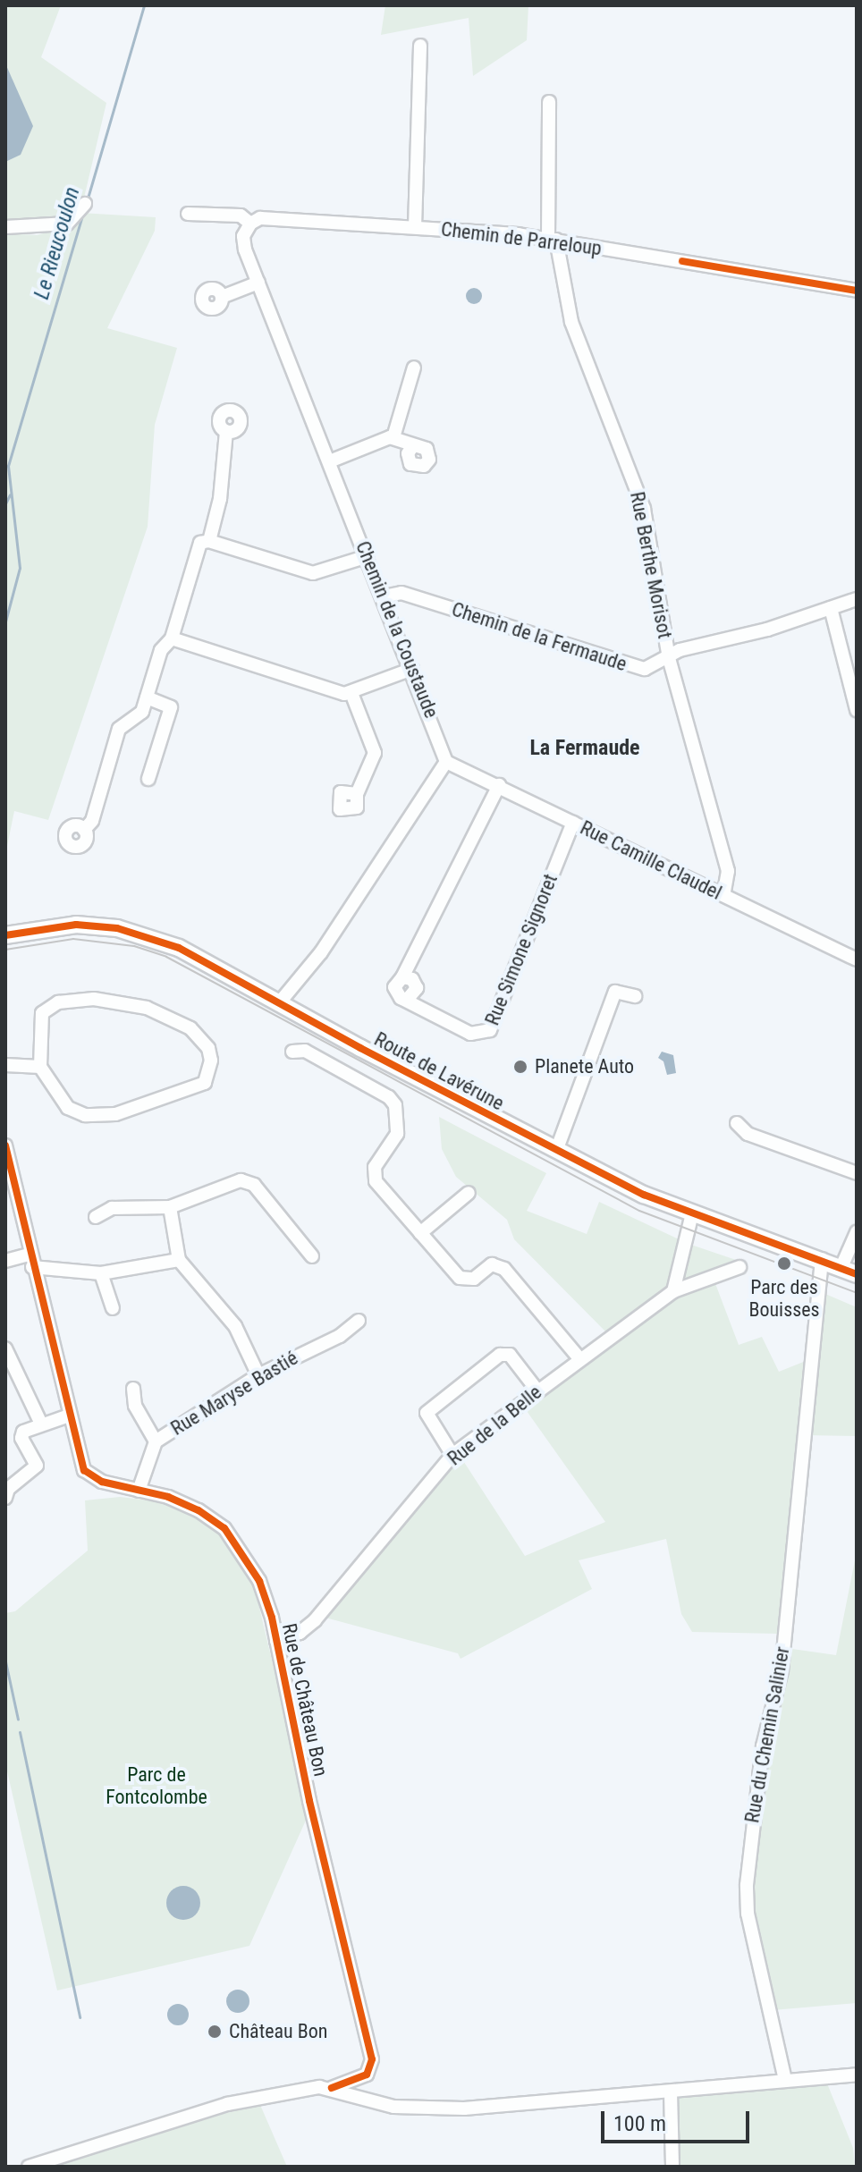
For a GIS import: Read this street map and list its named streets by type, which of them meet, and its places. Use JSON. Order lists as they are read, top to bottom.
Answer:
{
  "streets": {
    "main road": ["Route de Lavérune"],
    "street": [
      "Chemin de Parreloup",
      "Rue Berthe Morisot",
      "Chemin de la Coustaude",
      "Chemin de la Fermaude",
      "Rue Camille Claudel",
      "Rue Simone Signoret",
      "Rue Maryse Bastié",
      "Rue de la Belle",
      "Rue de Château Bon",
      "Rue du Chemin Salinier"
    ]
  },
  "crossings": [
    ["Chemin de Parreloup", "Rue Berthe Morisot"],
    ["Chemin de Parreloup", "Chemin de la Coustaude"],
    ["Rue Berthe Morisot", "Chemin de la Fermaude"],
    ["Rue Berthe Morisot", "Rue Camille Claudel"],
    ["Chemin de la Coustaude", "Chemin de la Fermaude"],
    ["Chemin de la Coustaude", "Rue Camille Claudel"],
    ["Rue Camille Claudel", "Rue Simone Signoret"],
    ["Route de Lavérune", "Rue du Chemin Salinier"],
    ["Rue Maryse Bastié", "Rue de Château Bon"],
    ["Rue de la Belle", "Rue de Château Bon"]
  ],
  "districts": ["La Fermaude"],
  "water": ["Le Rieucoulon"],
  "parks": ["Parc de Fontcolombe"],
  "places": ["Planete Auto", "Parc des Bouisses", "Château Bon"],
  "scale_bar": "100 m"
}
